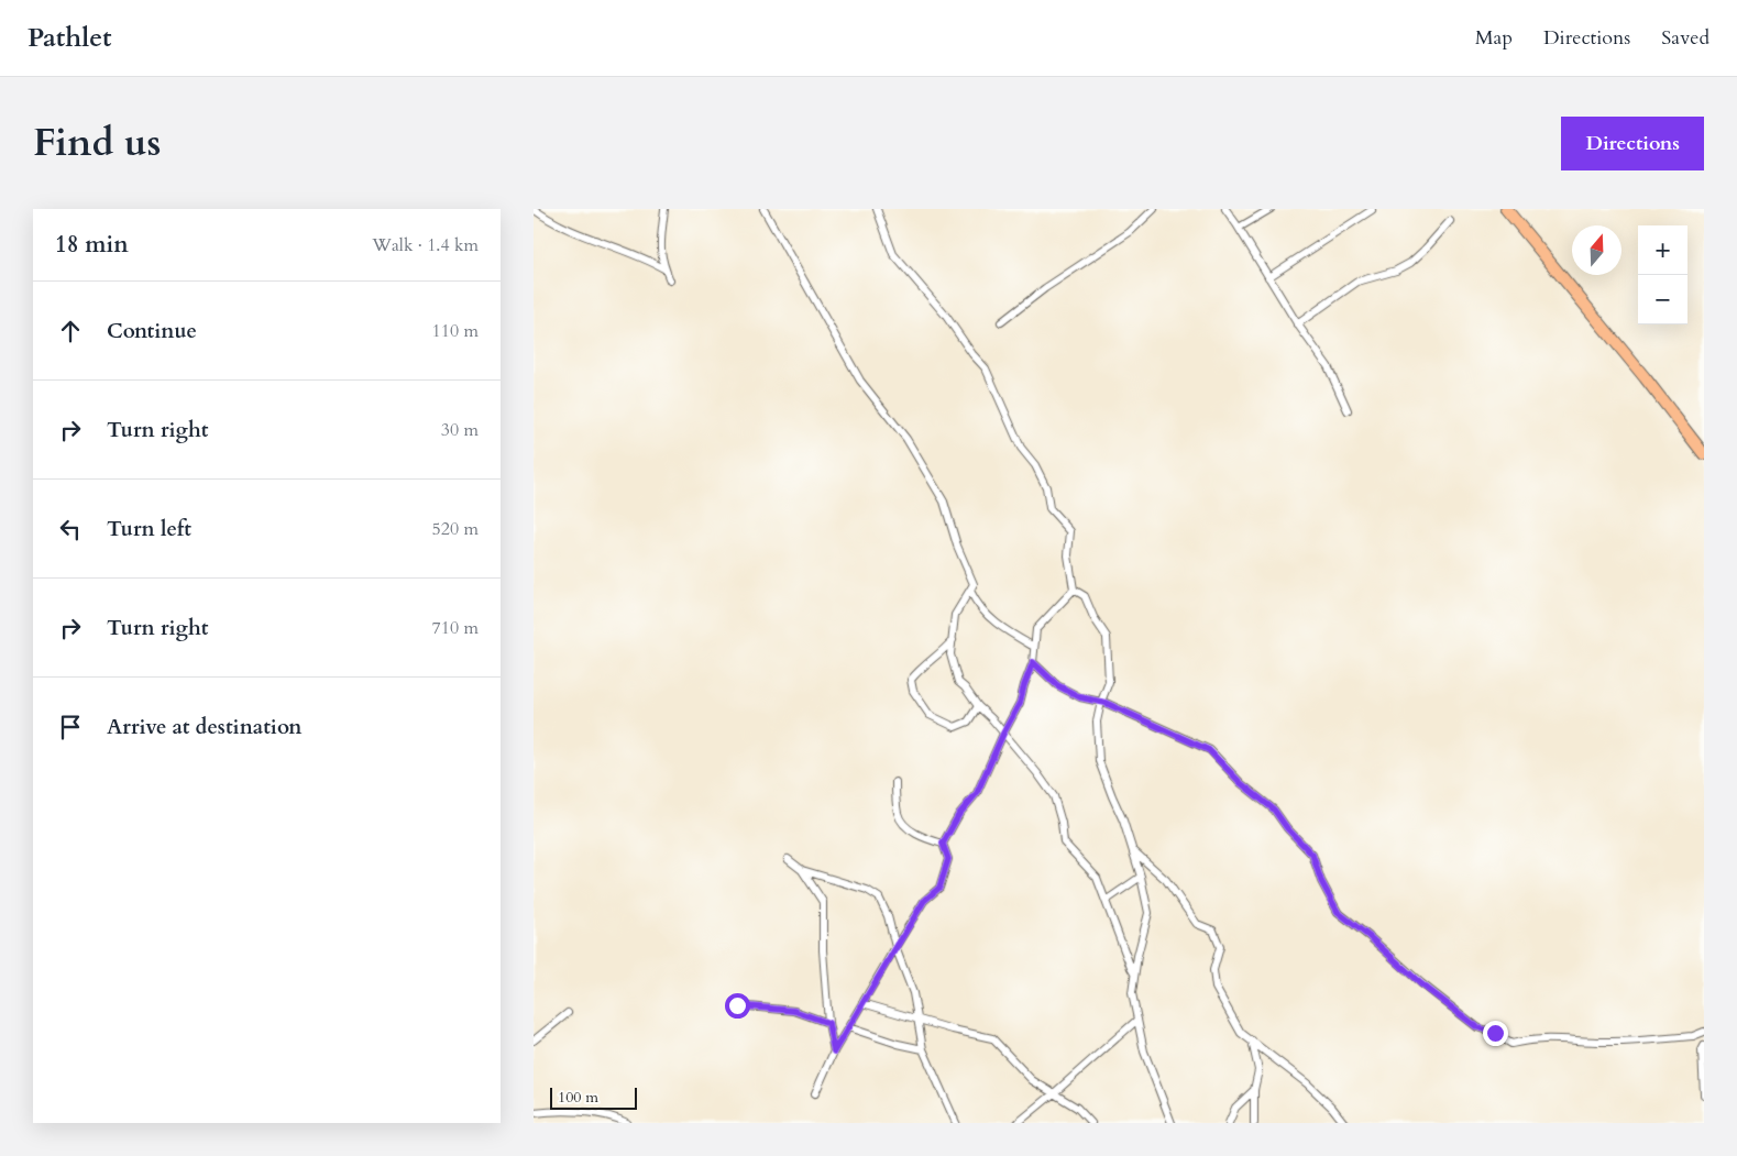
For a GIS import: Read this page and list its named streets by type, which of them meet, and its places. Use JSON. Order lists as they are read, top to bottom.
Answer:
{
  "scale_bar": "100 m",
  "north": "top",
  "page": {
    "header": "Pathlet",
    "nav": ["Map", "Directions", "Saved"],
    "title": "Find us",
    "buttons": "Directions",
    "heading": ["18 min", "Walk · 1.4 km"],
    "map_buttons": ["+", "−"],
    "list": [
      ["Continue", "110 m"],
      ["Turn right", "30 m"],
      ["Turn left", "520 m"],
      ["Turn right", "710 m"],
      "Arrive at destination"
    ],
    "scale": "100 m"
  }
}
